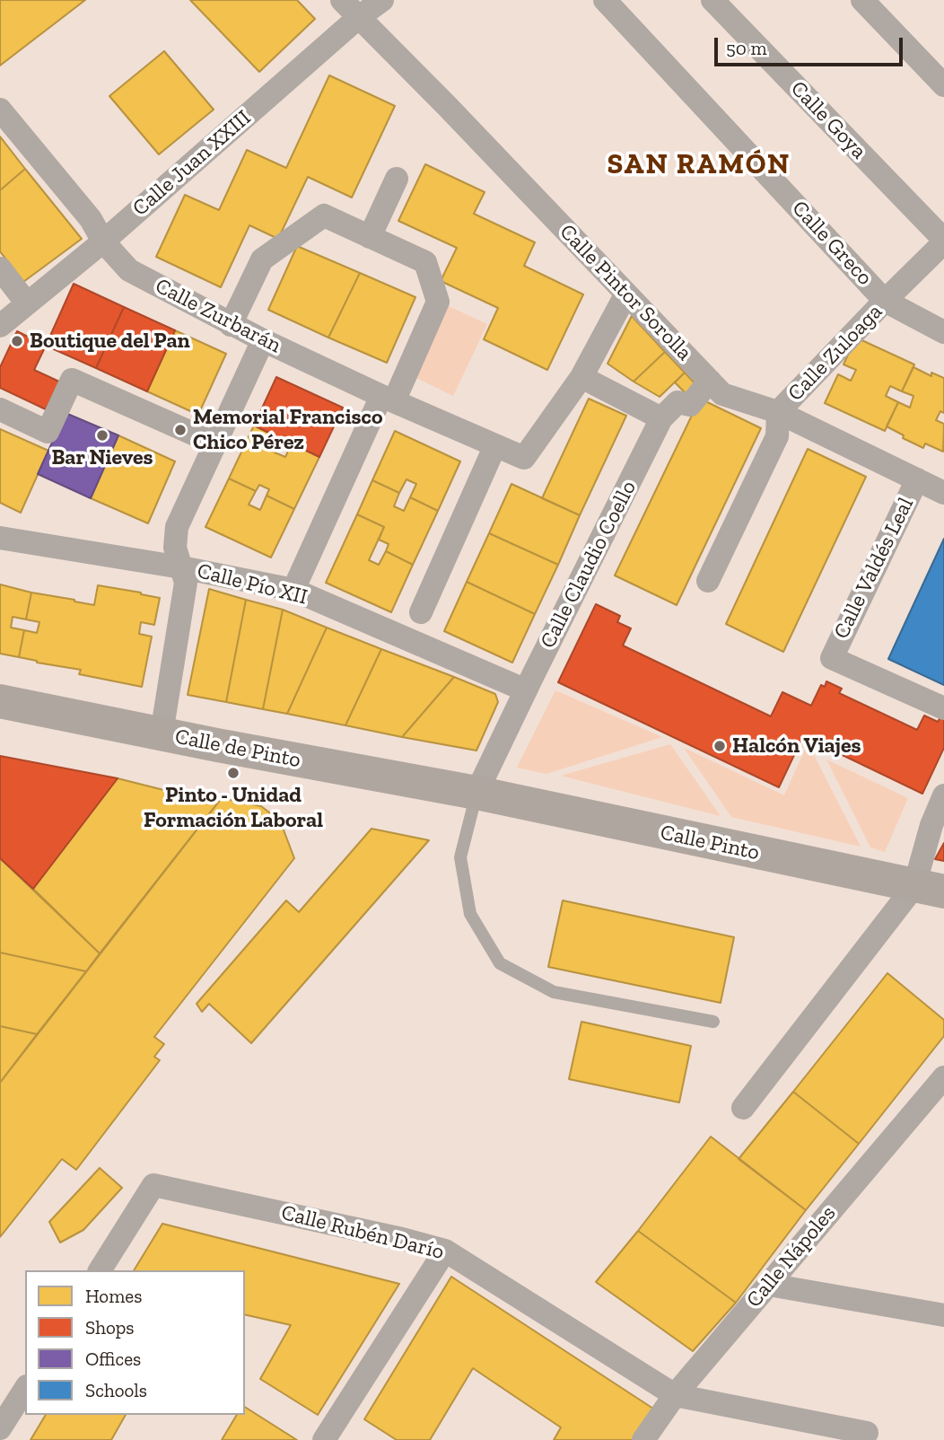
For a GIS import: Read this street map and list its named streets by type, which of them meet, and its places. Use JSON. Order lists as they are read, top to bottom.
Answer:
{
  "streets": {
    "street": [
      "Calle Goya",
      "Calle Juan XXIII",
      "Calle Greco",
      "Calle Pintor Sorolla",
      "Calle Zurbarán",
      "Calle Zuloaga",
      "Calle Claudio Coello",
      "Calle Valdés Leal",
      "Calle Pío XII",
      "Calle de Pinto",
      "Calle Pinto",
      "Calle Rubén Darío",
      "Calle Nápoles"
    ]
  },
  "crossings": [
    ["Calle Goya", "Calle Zuloaga"],
    ["Calle Juan XXIII", "Calle Pintor Sorolla"],
    ["Calle Juan XXIII", "Calle Zurbarán"],
    ["Calle Greco", "Calle Zuloaga"],
    ["Calle Pintor Sorolla", "Calle Zuloaga"],
    ["Calle Pintor Sorolla", "Calle Valdés Leal"],
    ["Calle Claudio Coello", "Calle Pío XII"],
    ["Calle Claudio Coello", "Calle de Pinto"],
    ["Calle Claudio Coello", "Calle Pinto"],
    ["Calle de Pinto", "Calle Pinto"],
    ["Calle Rubén Darío", "Calle Nápoles"]
  ],
  "districts": ["SAN RAMÓN"],
  "places": [
    "Boutique del Pan",
    "Memorial Francisco Chico Pérez",
    "Bar Nieves",
    "Halcón Viajes",
    "Pinto - Unidad Formación Laboral"
  ],
  "legend": [
    "Homes",
    "Shops",
    "Offices",
    "Schools"
  ],
  "scale_bar": "50 m"
}
